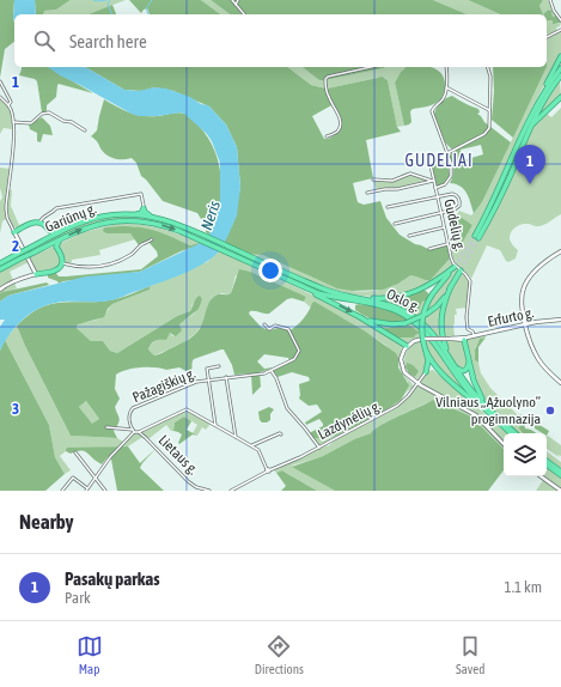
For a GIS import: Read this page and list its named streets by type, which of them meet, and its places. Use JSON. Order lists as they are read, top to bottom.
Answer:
{
  "streets": {
    "highway": ["Gariūnų g.", "Oslo g."],
    "street": [
      "Gudelių g.",
      "Erfurto g.",
      "Pažagiškių g.",
      "Lazdynėlių g.",
      "Lietaus g."
    ]
  },
  "crossings": [
    ["Gariūnų g.", "Oslo g."],
    ["Gudelių g.", "Erfurto g."],
    ["Pažagiškių g.", "Lietaus g."]
  ],
  "districts": ["GUDELIAI"],
  "water": ["Neris"],
  "places": ["Vilniaus „Ąžuolyno“ progimnazija"],
  "page": {
    "search": "Search here",
    "pins": "1",
    "heading": "Nearby",
    "list": [
      {
        "mark": "1",
        "name": "Pasakų parkas",
        "note": "Park",
        "value": "1.1 km"
      }
    ],
    "nav": ["Map", "Directions", "Saved"]
  },
  "grid": {
    "rows": ["1", "2", "3"]
  }
}
